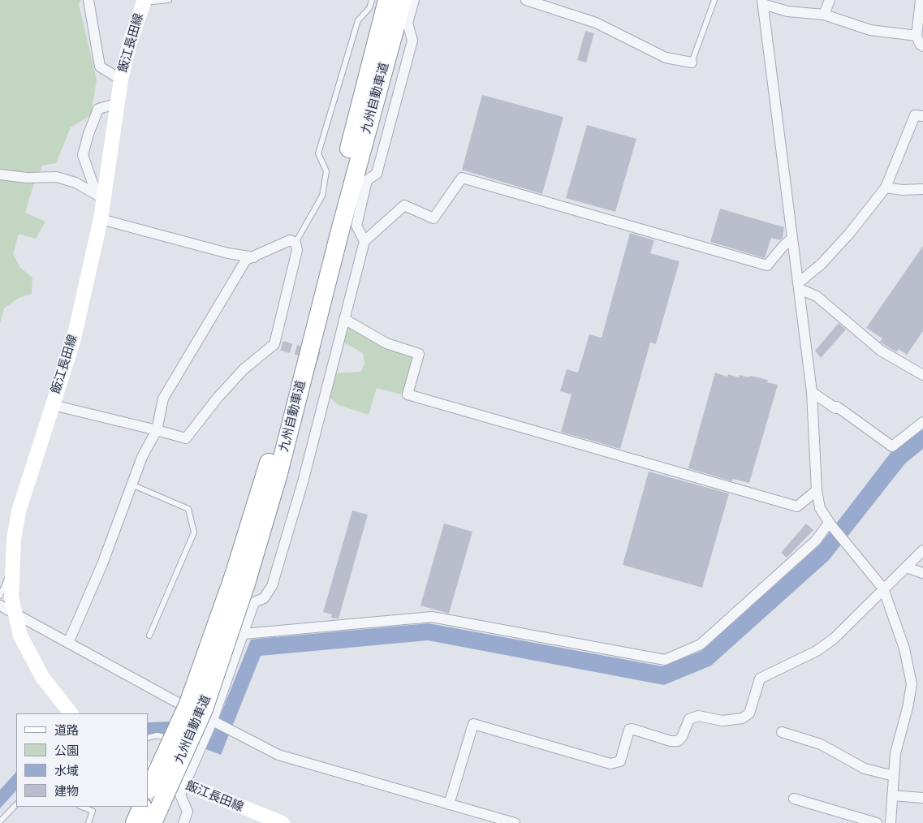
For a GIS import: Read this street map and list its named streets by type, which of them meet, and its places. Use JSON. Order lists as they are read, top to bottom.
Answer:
{
  "streets": {
    "highway": ["九州自動車道"],
    "main road": ["飯江長田線"]
  },
  "legend": [
    "道路",
    "公園",
    "水域",
    "建物"
  ]
}
